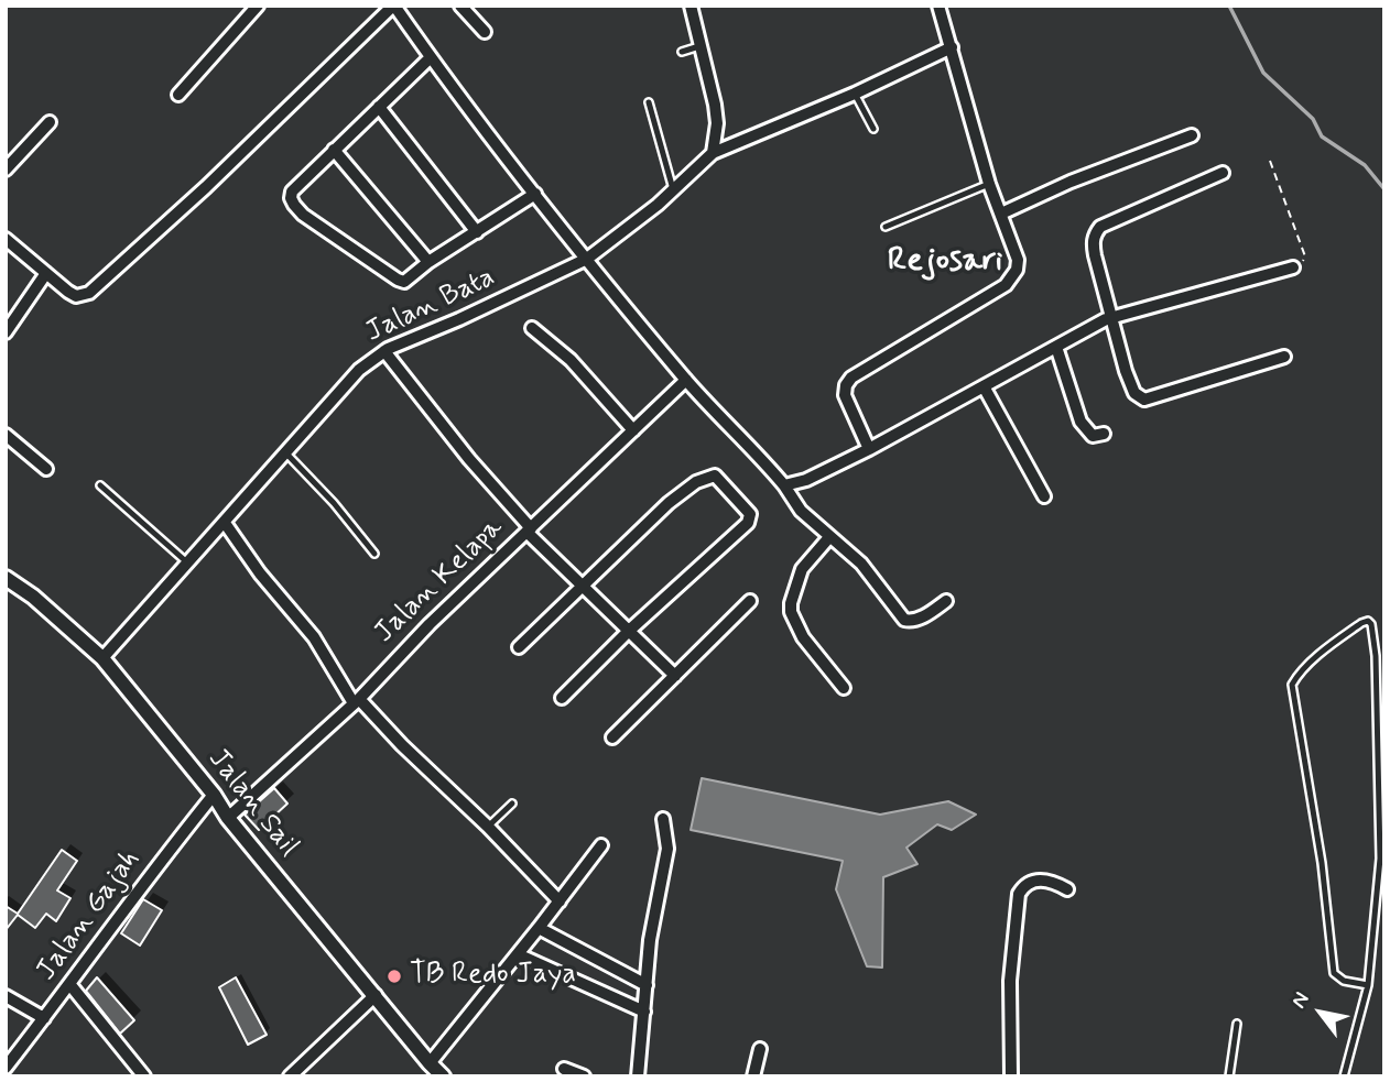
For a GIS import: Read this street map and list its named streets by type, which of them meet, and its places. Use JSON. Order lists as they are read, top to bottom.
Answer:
{
  "streets": {
    "street": [
      "Jalan Bata",
      "Jalan Kelapa",
      "Jalan Sail",
      "Jalan Gajah"
    ]
  },
  "crossings": [
    ["Jalan Bata", "Jalan Sail"],
    ["Jalan Kelapa", "Jalan Sail"],
    ["Jalan Sail", "Jalan Gajah"]
  ],
  "districts": ["Rejosari"],
  "places": ["TB Redo Jaya"],
  "north": "top left"
}
